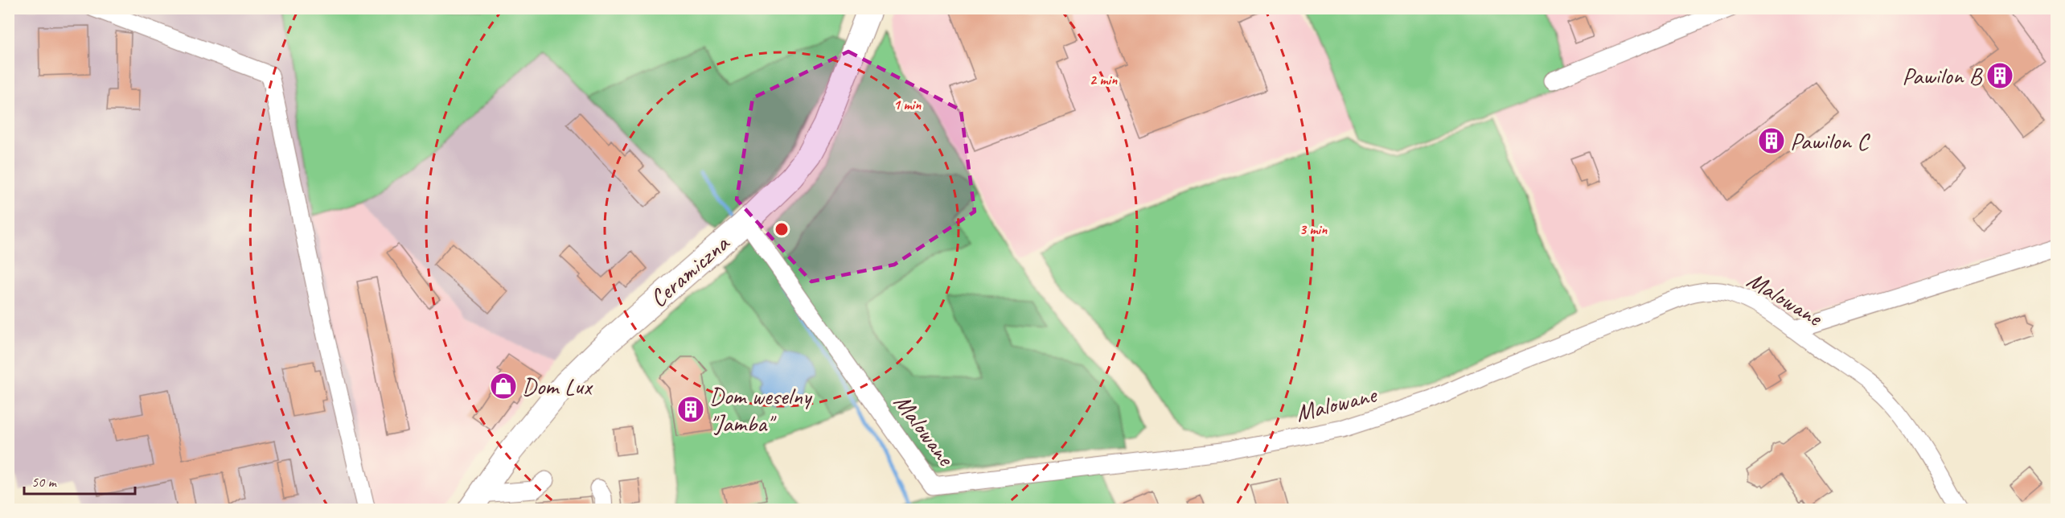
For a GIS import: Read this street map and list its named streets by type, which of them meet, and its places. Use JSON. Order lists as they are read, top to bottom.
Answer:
{
  "streets": {
    "street": ["Ceramiczna", "Malowane"]
  },
  "crossings": [
    ["Ceramiczna", "Malowane"]
  ],
  "places": {
    "building": ["Pawilon B", "Pawilon C", "Dom weselny \"Jamba\""],
    "shop": ["Dom Lux"]
  },
  "scale_bar": "50 m",
  "rings": ["2 min", "1 min", "3 min"]
}
